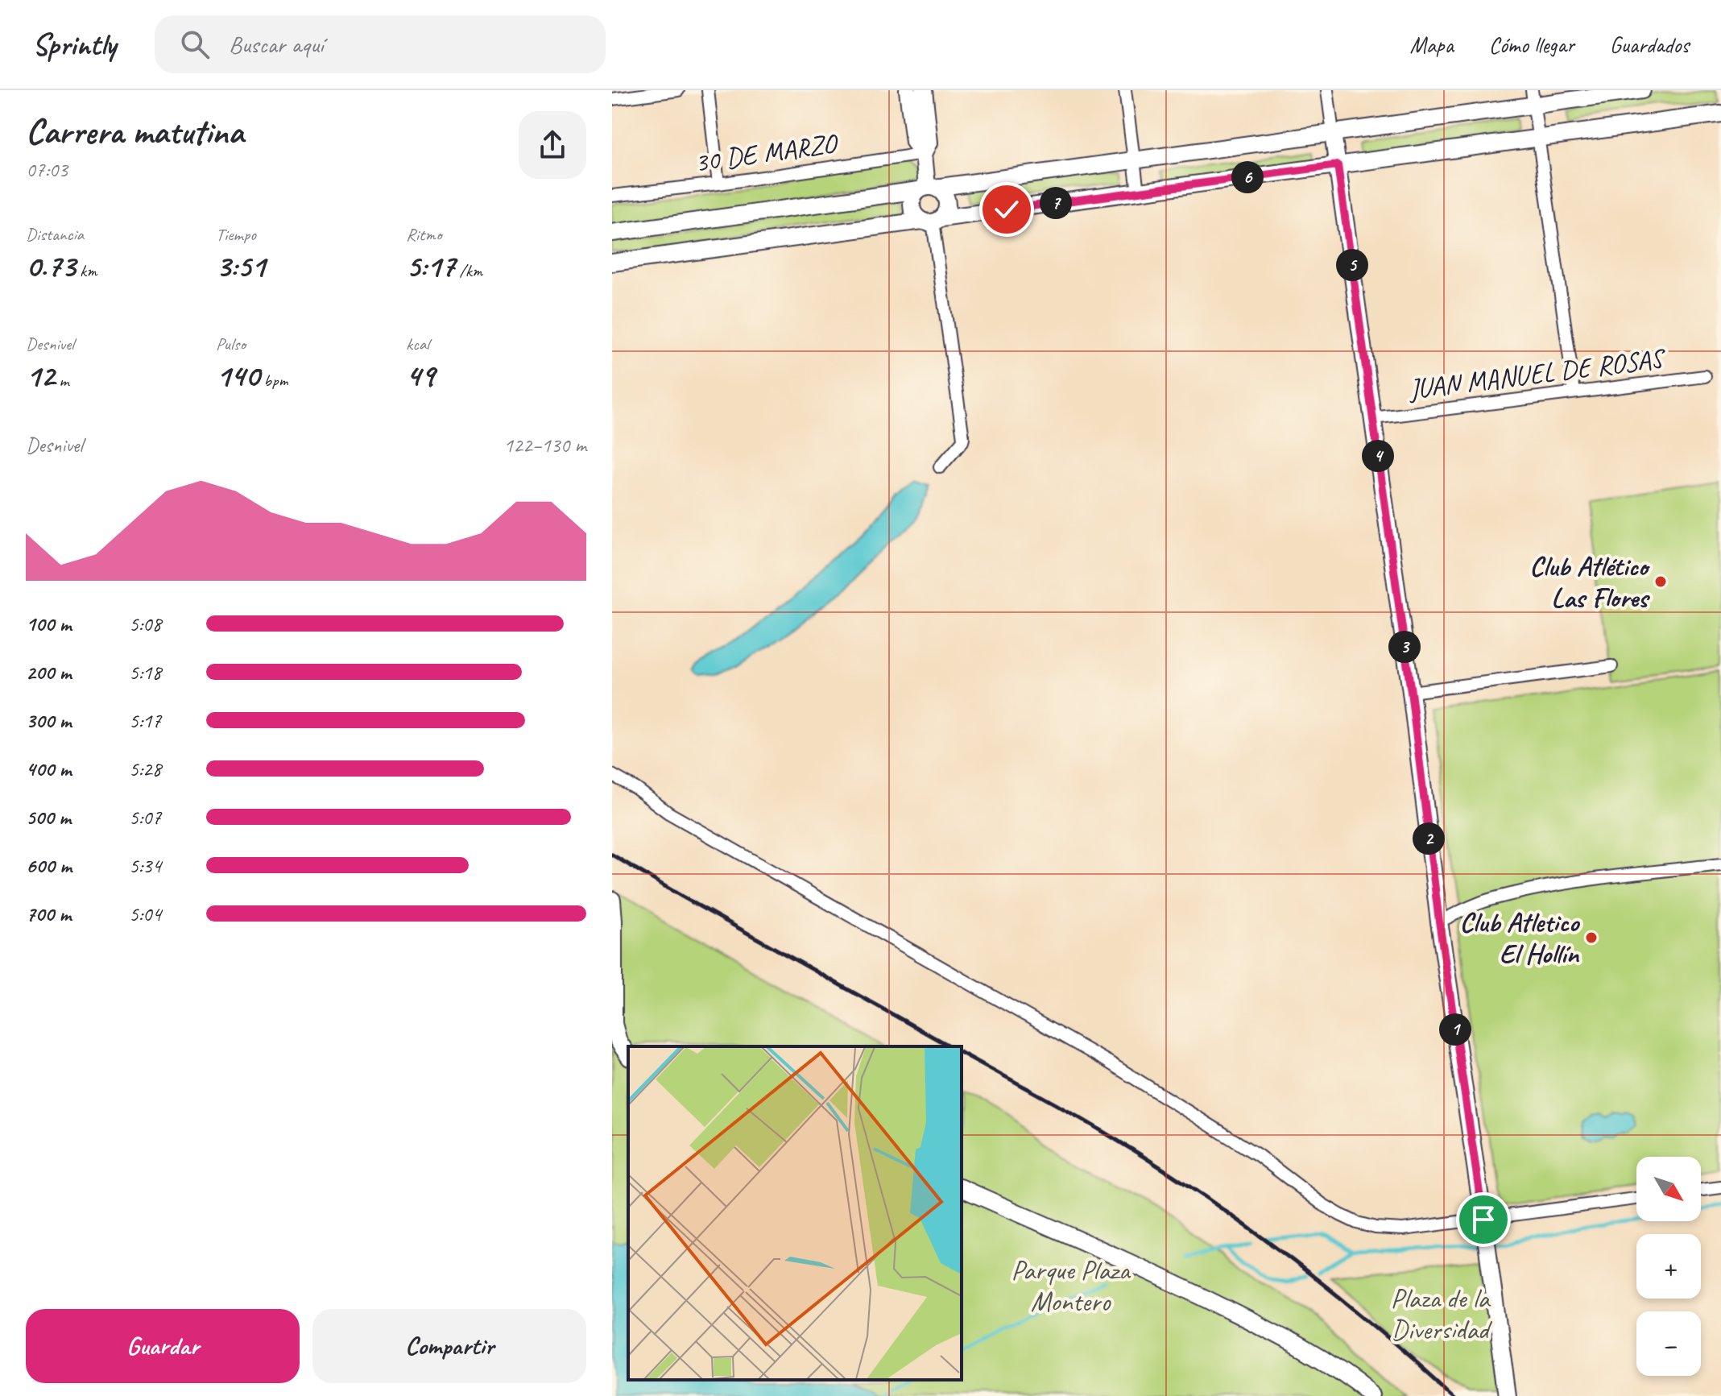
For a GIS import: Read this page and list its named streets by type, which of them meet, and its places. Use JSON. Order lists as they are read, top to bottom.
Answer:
{
  "streets": {
    "street": ["30 DE MARZO", "JUAN MANUEL DE ROSAS"]
  },
  "parks": ["Parque Plaza Montero", "Plaza de la Diversidad"],
  "places": ["Club Atlético Las Flores", "Club Atletico El Hollín"],
  "north": "bottom right",
  "page": {
    "header": "Sprintly",
    "search": "Buscar aquí",
    "nav": ["Mapa", "Cómo llegar", "Guardados"],
    "heading": ["Carrera matutina", "07:03"],
    "pins": [
      "6",
      "7",
      "5",
      "4",
      "3",
      "2",
      "1"
    ],
    "stats": [
      ["Distancia", "0.73 km"],
      ["Tiempo", "3:51"],
      ["Ritmo", "5:17 /km"],
      ["Desnivel", "12 m"],
      ["Pulso", "140 bpm"],
      ["kcal", "49"]
    ],
    "chart": ["Desnivel", "122–130 m"],
    "list": [
      {
        "name": "100 m",
        "note": "5:08"
      },
      {
        "name": "200 m",
        "note": "5:18"
      },
      {
        "name": "300 m",
        "note": "5:17"
      },
      {
        "name": "400 m",
        "note": "5:28"
      },
      {
        "name": "500 m",
        "note": "5:07"
      },
      {
        "name": "600 m",
        "note": "5:34"
      },
      {
        "name": "700 m",
        "note": "5:04"
      }
    ],
    "map_buttons": ["+", "−"],
    "buttons": ["Guardar", "Compartir"]
  }
}
